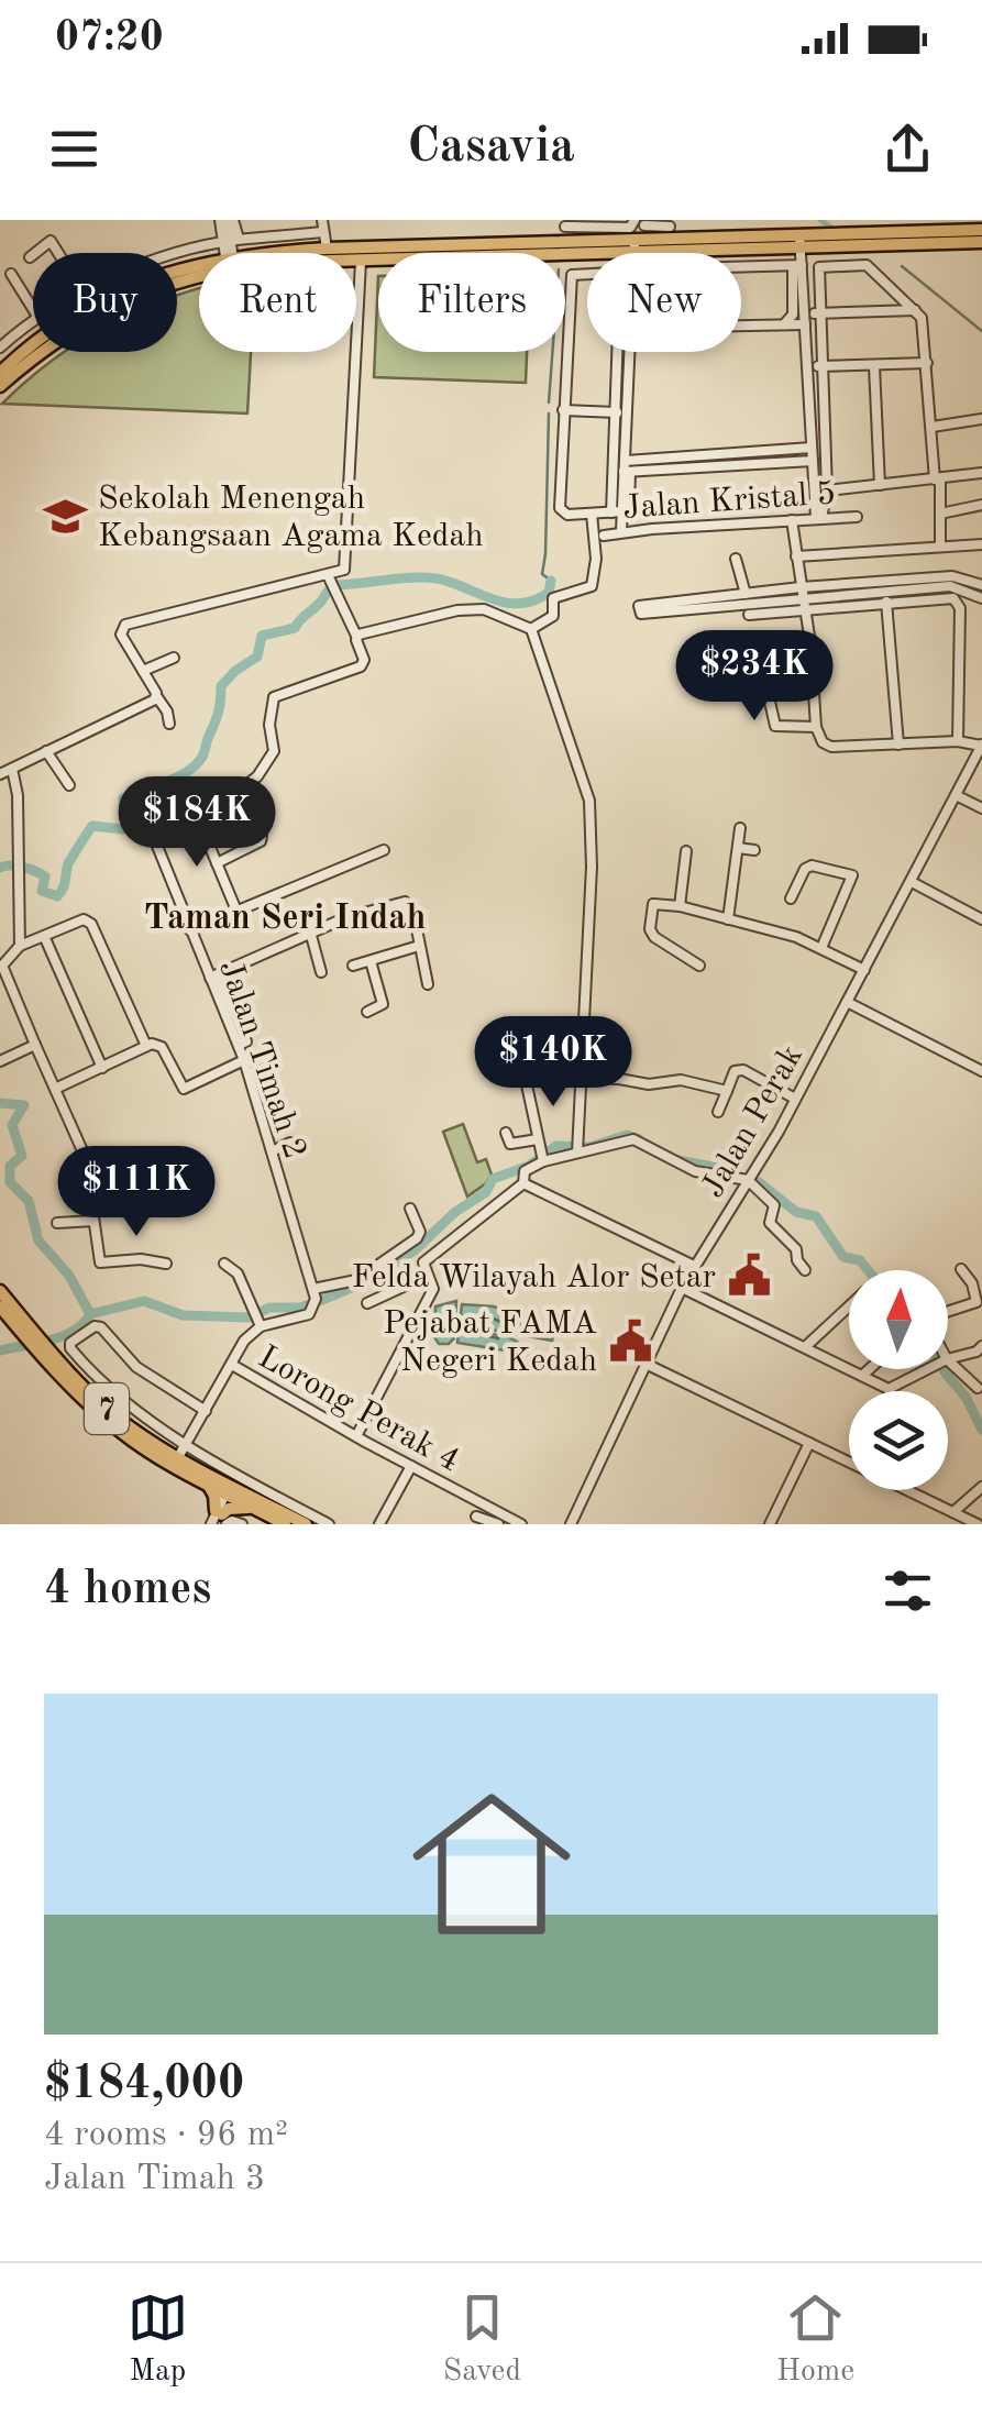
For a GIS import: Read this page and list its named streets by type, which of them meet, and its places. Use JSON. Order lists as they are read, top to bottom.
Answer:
{
  "streets": {
    "main road": ["7"],
    "street": [
      "Jalan Kristal 5",
      "Jalan Timah 2",
      "Jalan Perak",
      "Lorong Perak 4"
    ]
  },
  "districts": ["Taman Seri Indah"],
  "places": {
    "school or university": ["Sekolah Menengah Kebangsaan Agama Kedah"],
    "public building": ["Felda Wilayah Alor Setar", "Pejabat FAMA Negeri Kedah"]
  },
  "north": "top",
  "page": {
    "status": "07:20",
    "header": "Casavia",
    "chip": [
      "Buy",
      "Rent",
      "Filters",
      "New"
    ],
    "price": [
      "$234K",
      "$184K",
      "$140K",
      "$111K"
    ],
    "heading": "4 homes",
    "list": [
      {
        "name": "$184,000",
        "note": "4 rooms · 96 m² · Jalan Timah 3"
      }
    ],
    "tabs": ["Map", "Saved", "Home"]
  }
}
